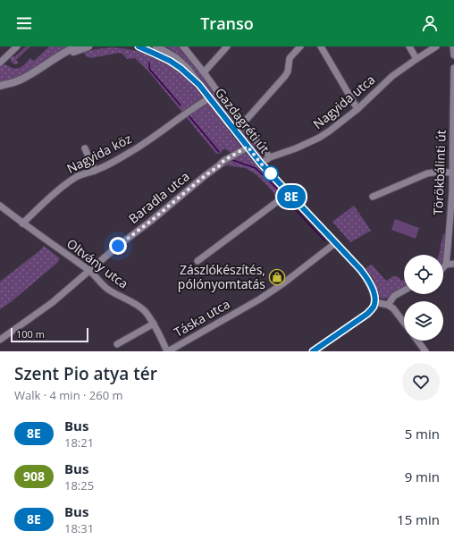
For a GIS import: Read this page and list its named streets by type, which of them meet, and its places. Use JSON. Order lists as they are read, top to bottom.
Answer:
{
  "streets": {
    "street": [
      "Nagyida utca",
      "Gazdagréti út",
      "Nagyida köz",
      "Törökbálinti út",
      "Baradla utca",
      "Oltvány utca",
      "Táska utca"
    ]
  },
  "crossings": [
    ["Nagyida utca", "Gazdagréti út"],
    ["Gazdagréti út", "Nagyida köz"],
    ["Gazdagréti út", "Baradla utca"],
    ["Gazdagréti út", "Táska utca"],
    ["Nagyida köz", "Oltvány utca"],
    ["Baradla utca", "Oltvány utca"],
    ["Oltvány utca", "Táska utca"]
  ],
  "places": {
    "shop": ["Zászlókészítés, pólónyomtatás"]
  },
  "lines": ["bus line 8E"],
  "scale_bar": "100 m",
  "page": {
    "header": "Transo",
    "on_map": "8E",
    "scale": "100 m",
    "heading": ["Szent Pio atya tér", "Walk · 4 min · 260 m"],
    "list": [
      {
        "mark": "8E",
        "name": "Bus",
        "note": "18:21",
        "value": "5 min"
      },
      {
        "mark": "908",
        "name": "Bus",
        "note": "18:25",
        "value": "9 min"
      },
      {
        "mark": "8E",
        "name": "Bus",
        "note": "18:31",
        "value": "15 min"
      }
    ]
  }
}
